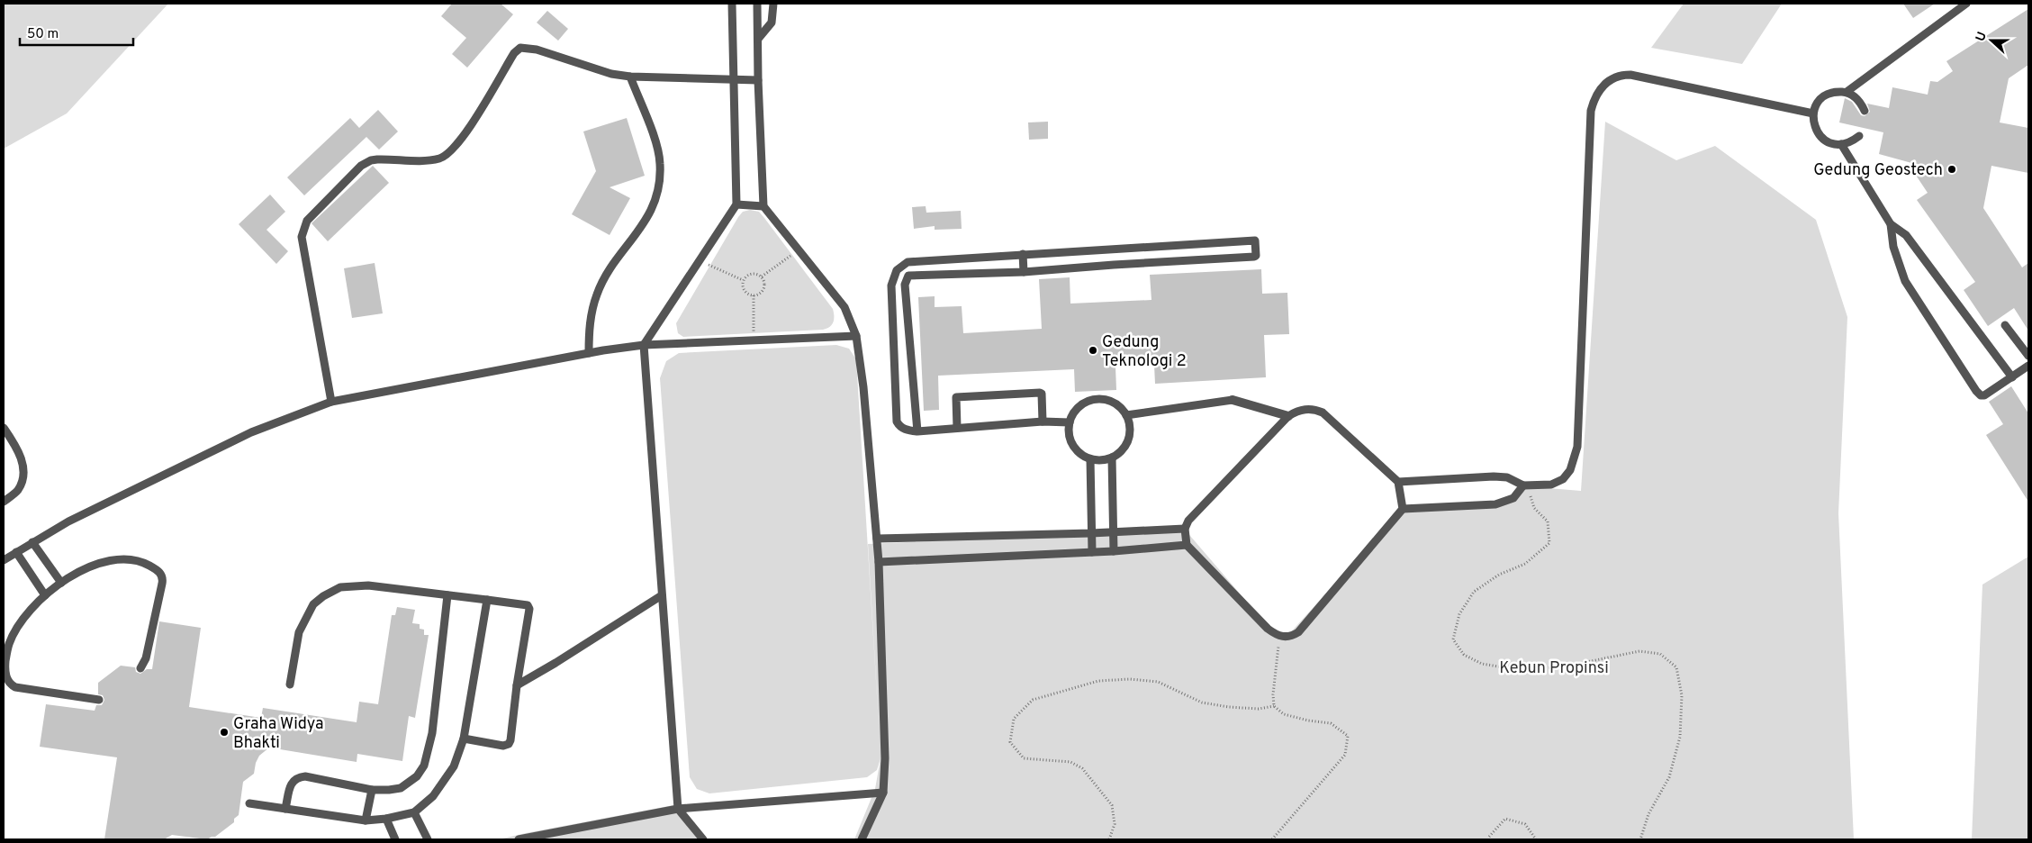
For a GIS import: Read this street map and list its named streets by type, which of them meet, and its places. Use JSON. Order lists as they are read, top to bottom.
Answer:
{
  "parks": ["Kebun Propinsi"],
  "places": ["Gedung Geostech", "Gedung Teknologi 2", "Graha Widya Bhakti"],
  "scale_bar": "50 m",
  "north": "left"
}
